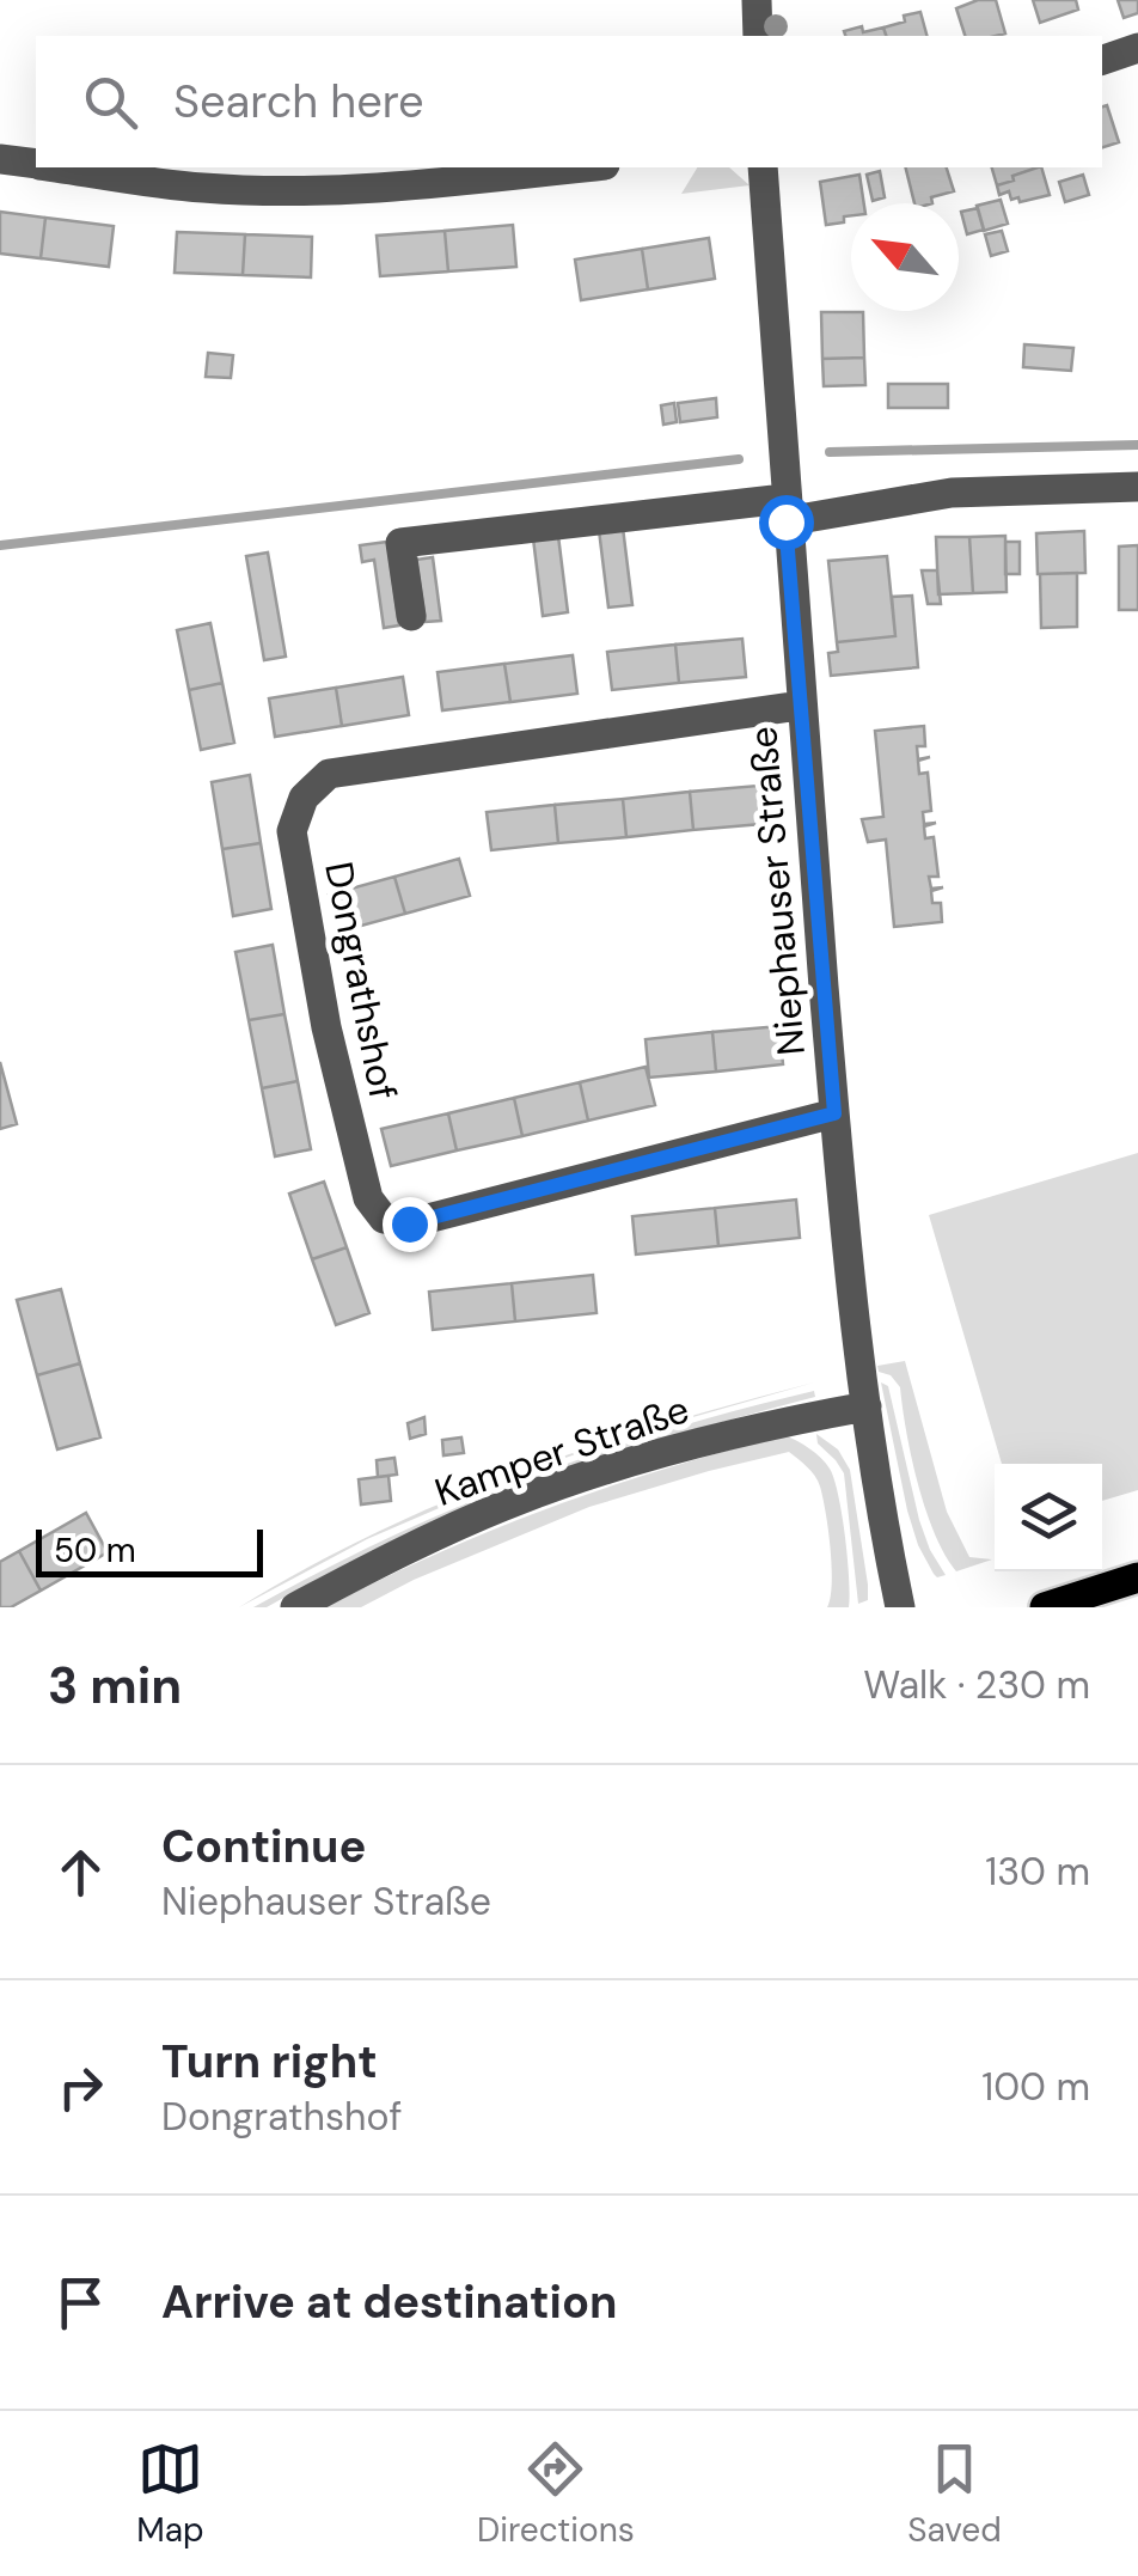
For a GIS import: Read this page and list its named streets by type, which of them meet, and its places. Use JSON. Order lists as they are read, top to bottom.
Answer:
{
  "streets": {
    "street": ["Niephauser Straße", "Dongrathshof", "Kamper Straße"]
  },
  "crossings": [
    ["Niephauser Straße", "Dongrathshof"],
    ["Niephauser Straße", "Kamper Straße"]
  ],
  "scale_bar": "50 m",
  "north": "top left",
  "page": {
    "search": "Search here",
    "scale": "50 m",
    "heading": ["3 min", "Walk · 230 m"],
    "list": [
      ["Continue", "Niephauser Straße", "130 m"],
      ["Turn right", "Dongrathshof", "100 m"],
      "Arrive at destination"
    ],
    "nav": ["Map", "Directions", "Saved"]
  }
}
